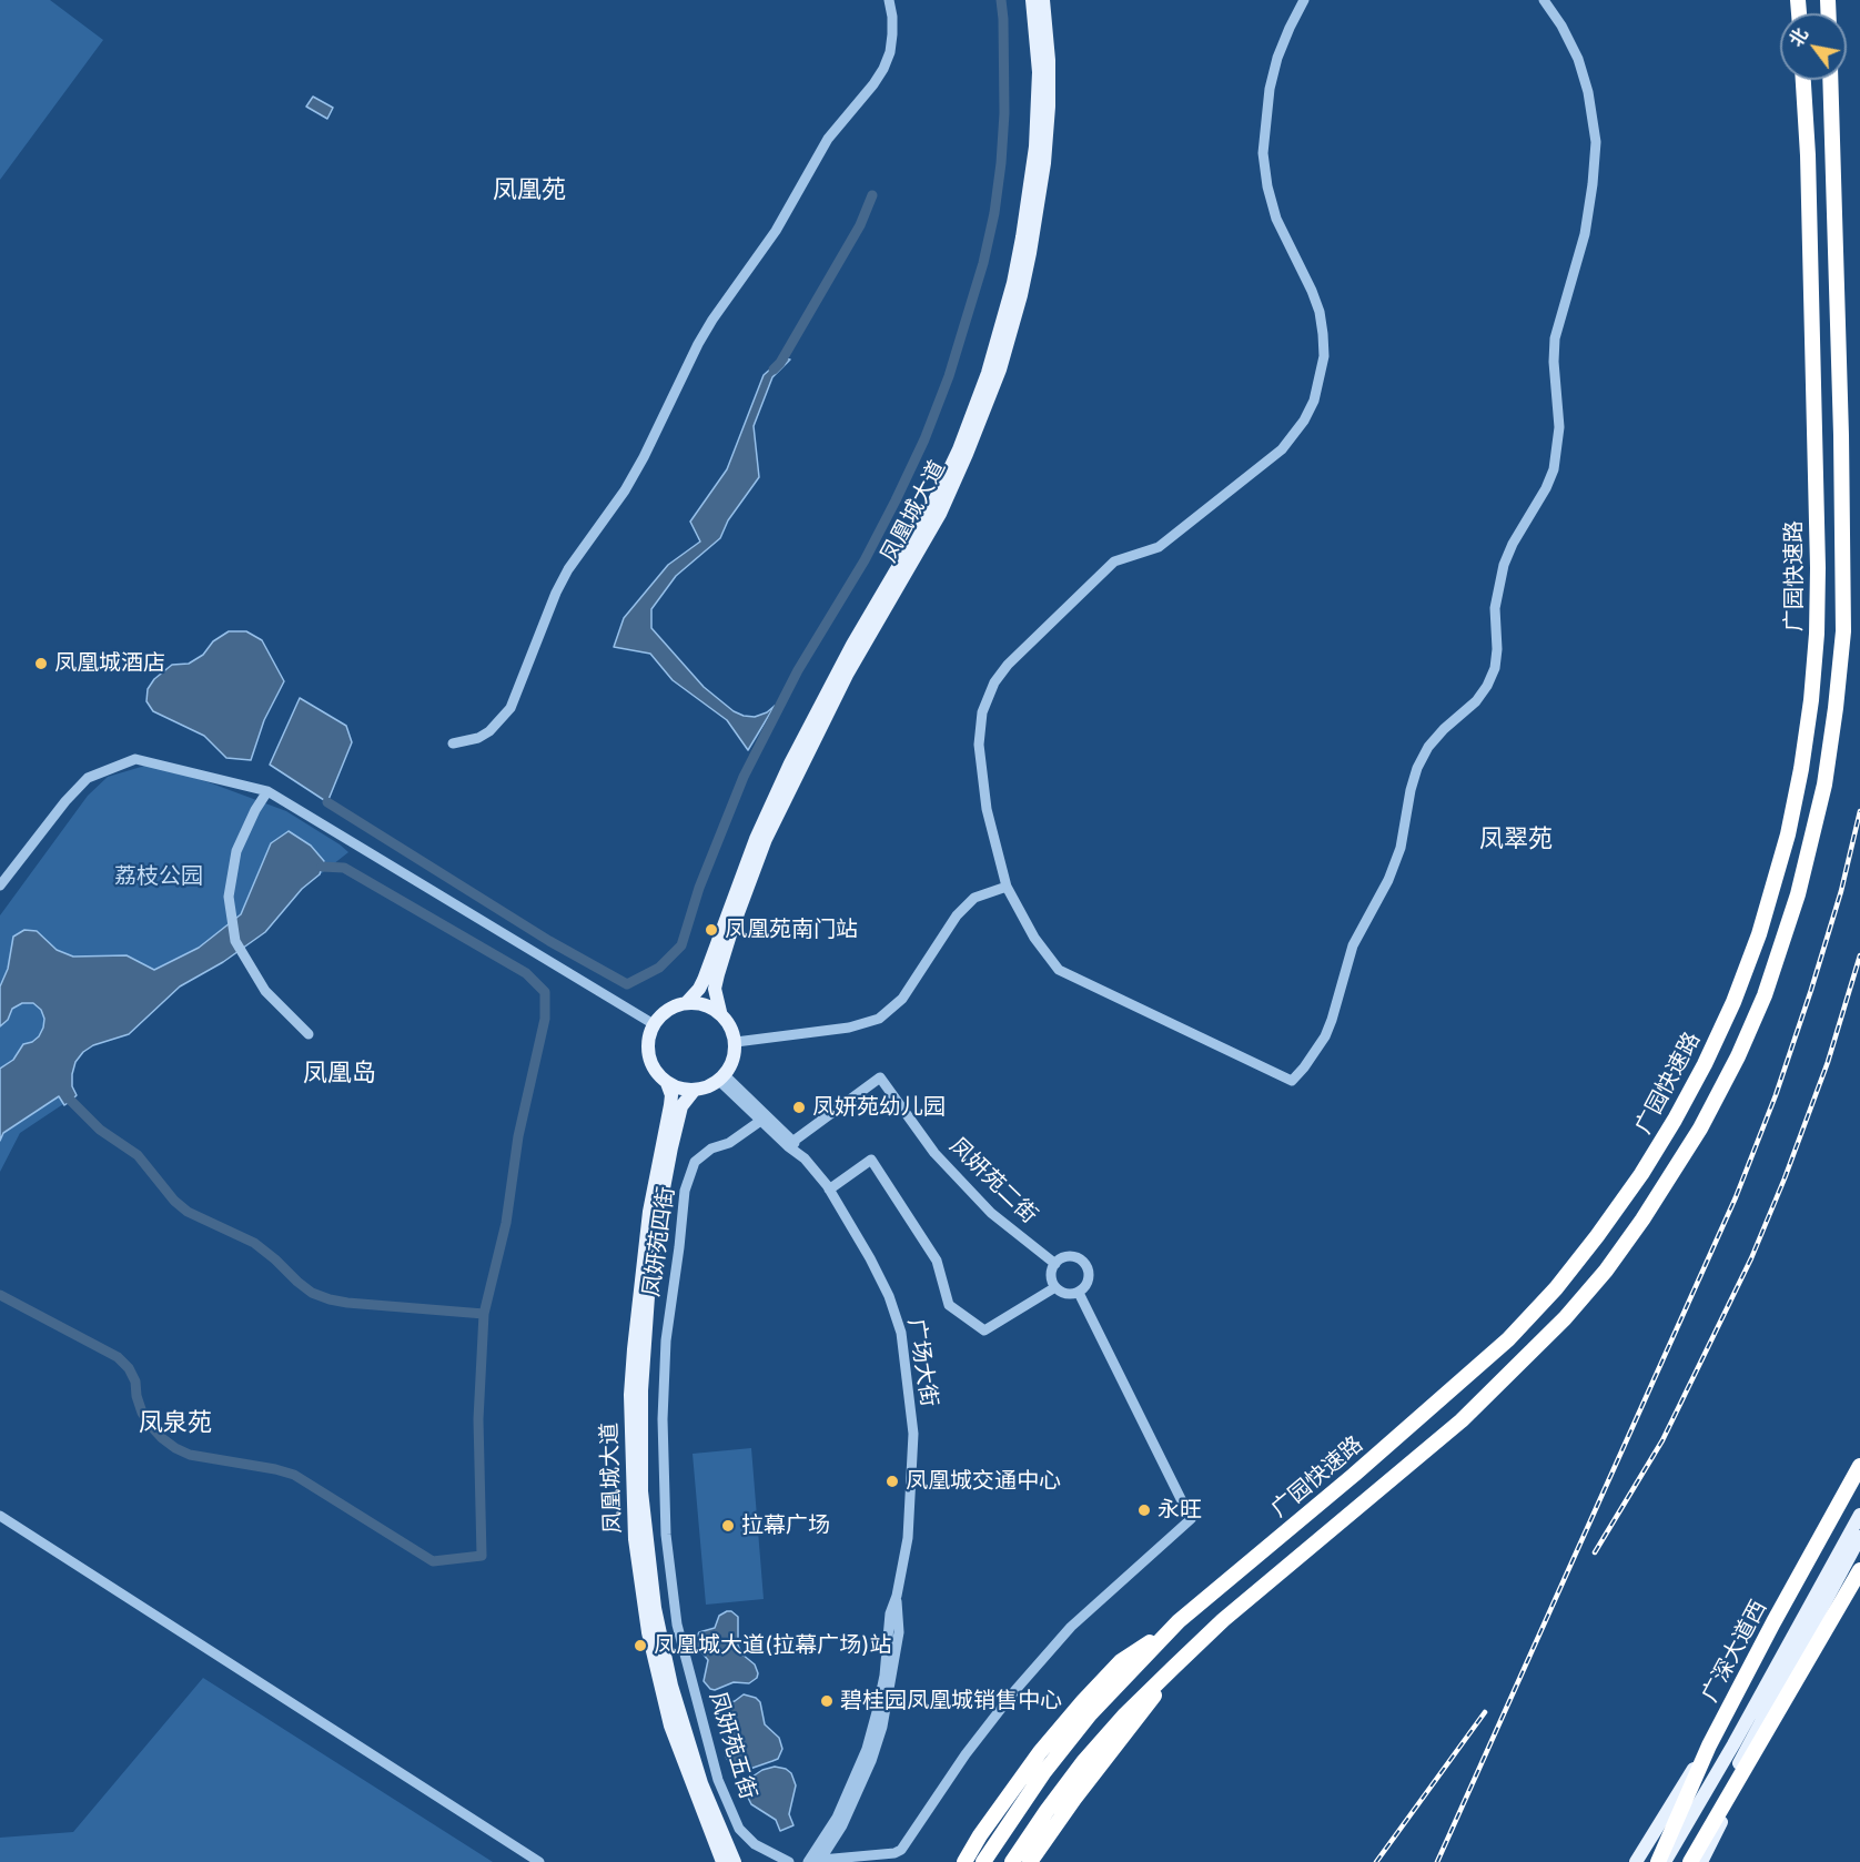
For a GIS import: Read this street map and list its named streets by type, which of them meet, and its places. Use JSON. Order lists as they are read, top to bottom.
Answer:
{
  "streets": {
    "highway": ["广园快速路", "广深大道西"],
    "main road": ["凤凰城大道"],
    "street": [
      "凤妍苑二街",
      "凤妍苑四街",
      "广场大街",
      "凤妍苑五街"
    ]
  },
  "crossings": [
    ["凤凰城大道", "广场大街"],
    ["凤妍苑二街", "广场大街"],
    ["凤妍苑四街", "广场大街"],
    ["凤妍苑四街", "凤妍苑五街"]
  ],
  "districts": [
    "凤凰苑",
    "凤翠苑",
    "凤凰岛",
    "凤泉苑"
  ],
  "parks": ["荔枝公园"],
  "places": [
    "凤凰城酒店",
    "凤凰苑南门站",
    "凤妍苑幼儿园",
    "凤凰城交通中心",
    "永旺",
    "拉幕广场",
    "凤凰城大道(拉幕广场)站",
    "碧桂园凤凰城销售中心"
  ],
  "north": "top left"
}
